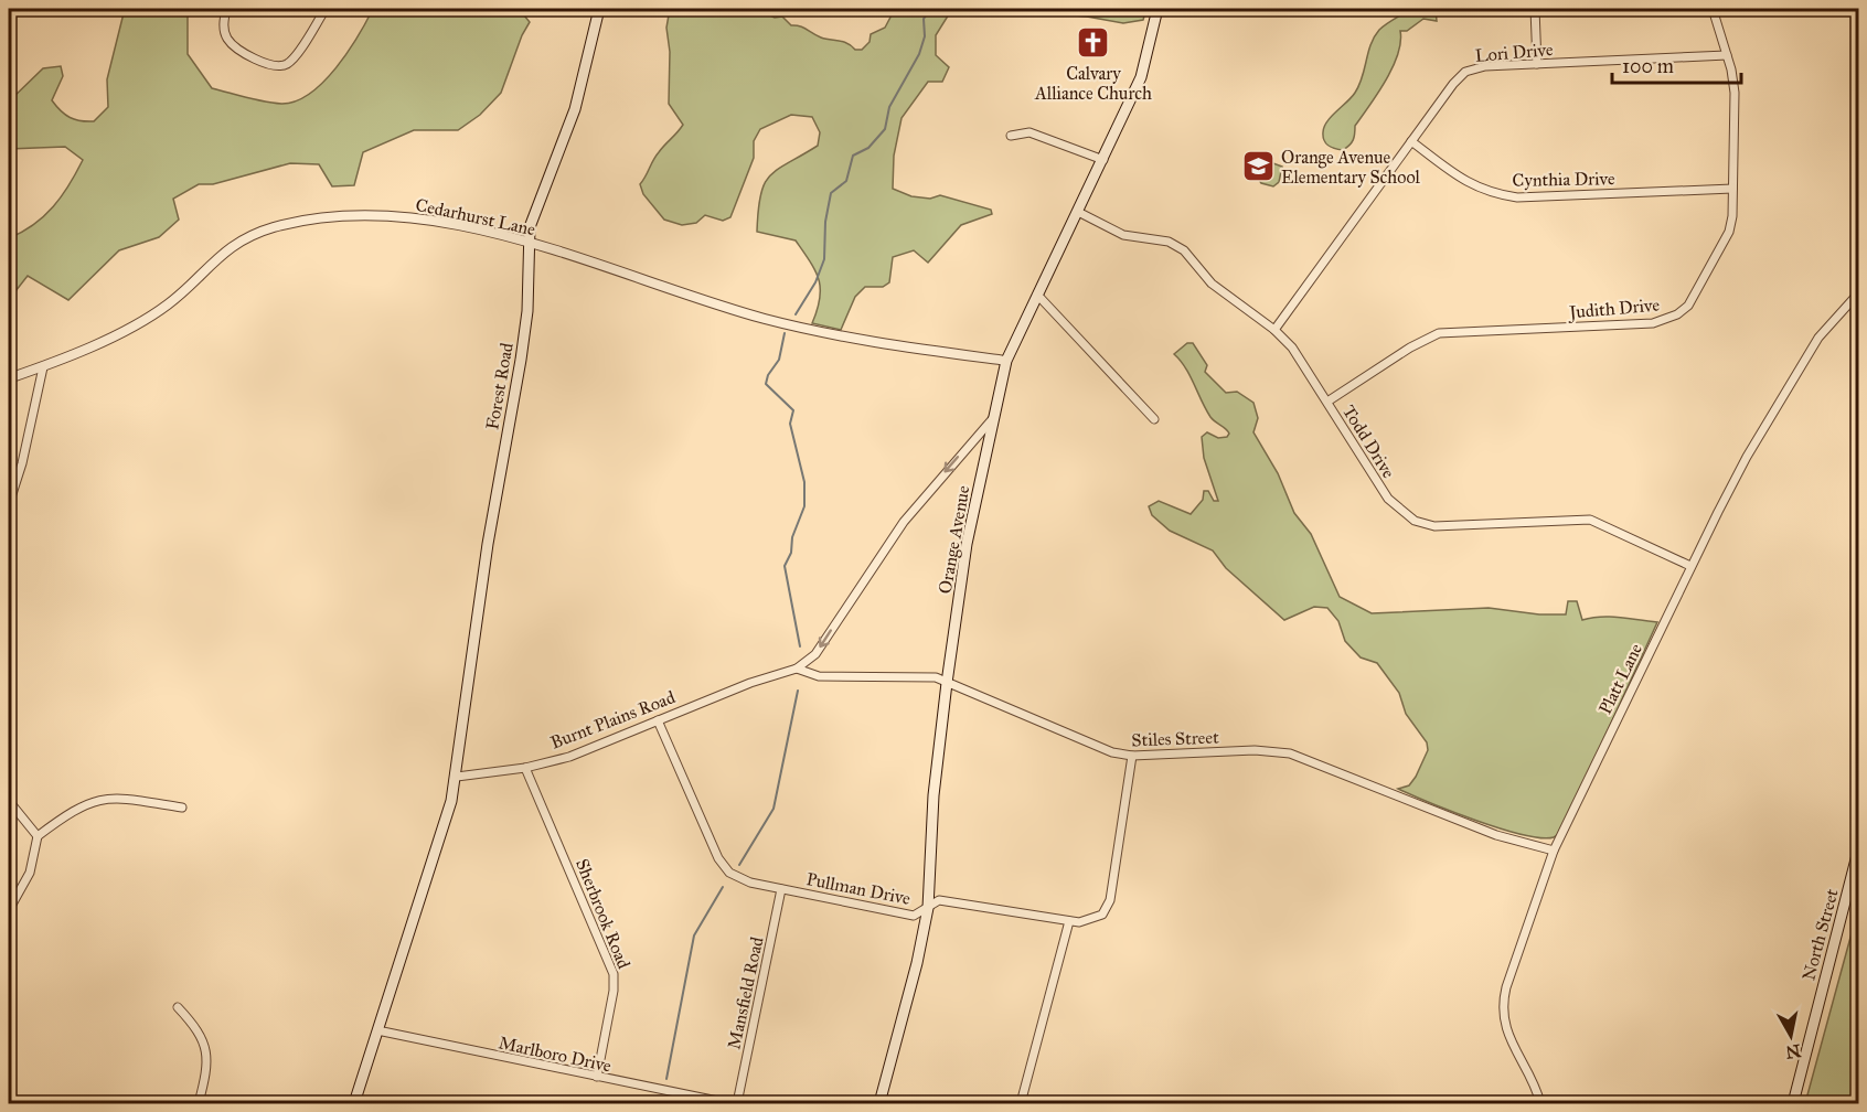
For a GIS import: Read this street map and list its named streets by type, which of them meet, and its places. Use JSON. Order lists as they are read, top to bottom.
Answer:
{
  "streets": {
    "main road": ["Forest Road", "Orange Avenue", "North Street"],
    "street": [
      "Lori Drive",
      "Cynthia Drive",
      "Cedarhurst Lane",
      "Judith Drive",
      "Todd Drive",
      "Platt Lane",
      "Burnt Plains Road",
      "Stiles Street",
      "Pullman Drive",
      "Sherbrook Road",
      "Mansfield Road",
      "Marlboro Drive"
    ]
  },
  "crossings": [
    ["Lori Drive", "Cynthia Drive"],
    ["Lori Drive", "Judith Drive"],
    ["Lori Drive", "Todd Drive"],
    ["Cynthia Drive", "Judith Drive"],
    ["Cedarhurst Lane", "Forest Road"],
    ["Cedarhurst Lane", "Orange Avenue"],
    ["Judith Drive", "Todd Drive"],
    ["Forest Road", "Burnt Plains Road"],
    ["Todd Drive", "Orange Avenue"],
    ["Todd Drive", "Platt Lane"],
    ["Orange Avenue", "Burnt Plains Road"],
    ["Orange Avenue", "Stiles Street"],
    ["Orange Avenue", "Pullman Drive"],
    ["Platt Lane", "Stiles Street"],
    ["Burnt Plains Road", "Stiles Street"],
    ["Burnt Plains Road", "Pullman Drive"],
    ["Burnt Plains Road", "Sherbrook Road"],
    ["Stiles Street", "Pullman Drive"],
    ["Pullman Drive", "Mansfield Road"],
    ["Sherbrook Road", "Marlboro Drive"]
  ],
  "one_way": ["Burnt Plains Road"],
  "places": {
    "church": ["Calvary Alliance Church"],
    "school or university": ["Orange Avenue Elementary School"]
  },
  "scale_bar": "100 m",
  "north": "bottom"
}
